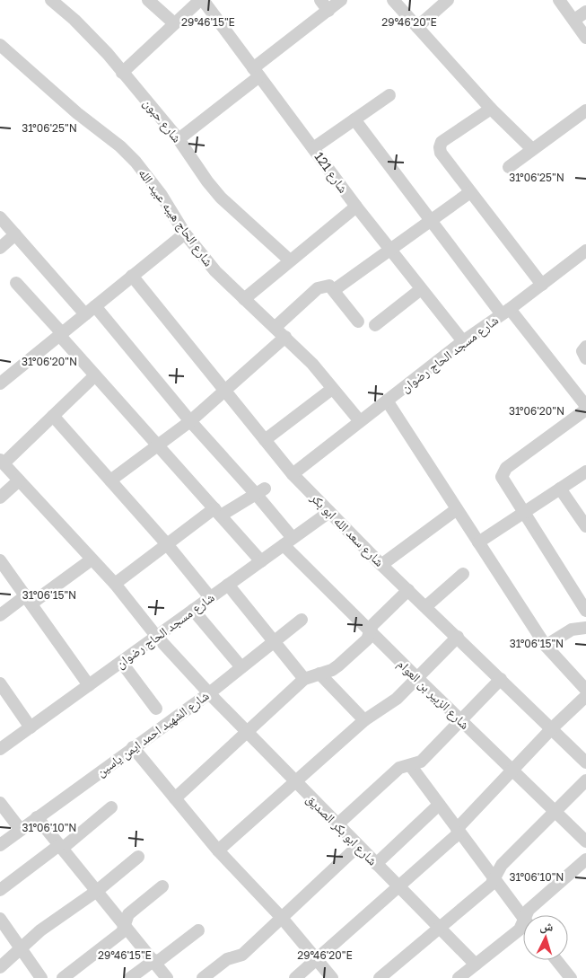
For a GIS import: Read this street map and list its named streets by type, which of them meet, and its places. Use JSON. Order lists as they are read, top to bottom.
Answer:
{
  "streets": {
    "street": [
      "شارع حبون",
      "شارع 121",
      "شارع الحاج هيبه عبيد الله",
      "شارع مسجد الحاج رضوان",
      "شارع سعد الله ابو بكر",
      "شارع الزبير بن العوام",
      "شارع الشهيد احمد ايمن ياسين",
      "شارع ابو بكر الصديق"
    ]
  },
  "crossings": [
    ["شارع 121", "شارع مسجد الحاج رضوان"],
    ["شارع الحاج هيبه عبيد الله", "شارع مسجد الحاج رضوان"],
    ["شارع مسجد الحاج رضوان", "شارع سعد الله ابو بكر"],
    ["شارع مسجد الحاج رضوان", "شارع الزبير بن العوام"],
    ["شارع مسجد الحاج رضوان", "شارع ابو بكر الصديق"],
    ["شارع الشهيد احمد ايمن ياسين", "شارع ابو بكر الصديق"]
  ],
  "north": "top",
  "coordinates": [
    "29°46'15\"E",
    "29°46'20\"E",
    "31°06'25\"N",
    "31°06'20\"N",
    "31°06'15\"N",
    "31°06'10\"N"
  ]
}
